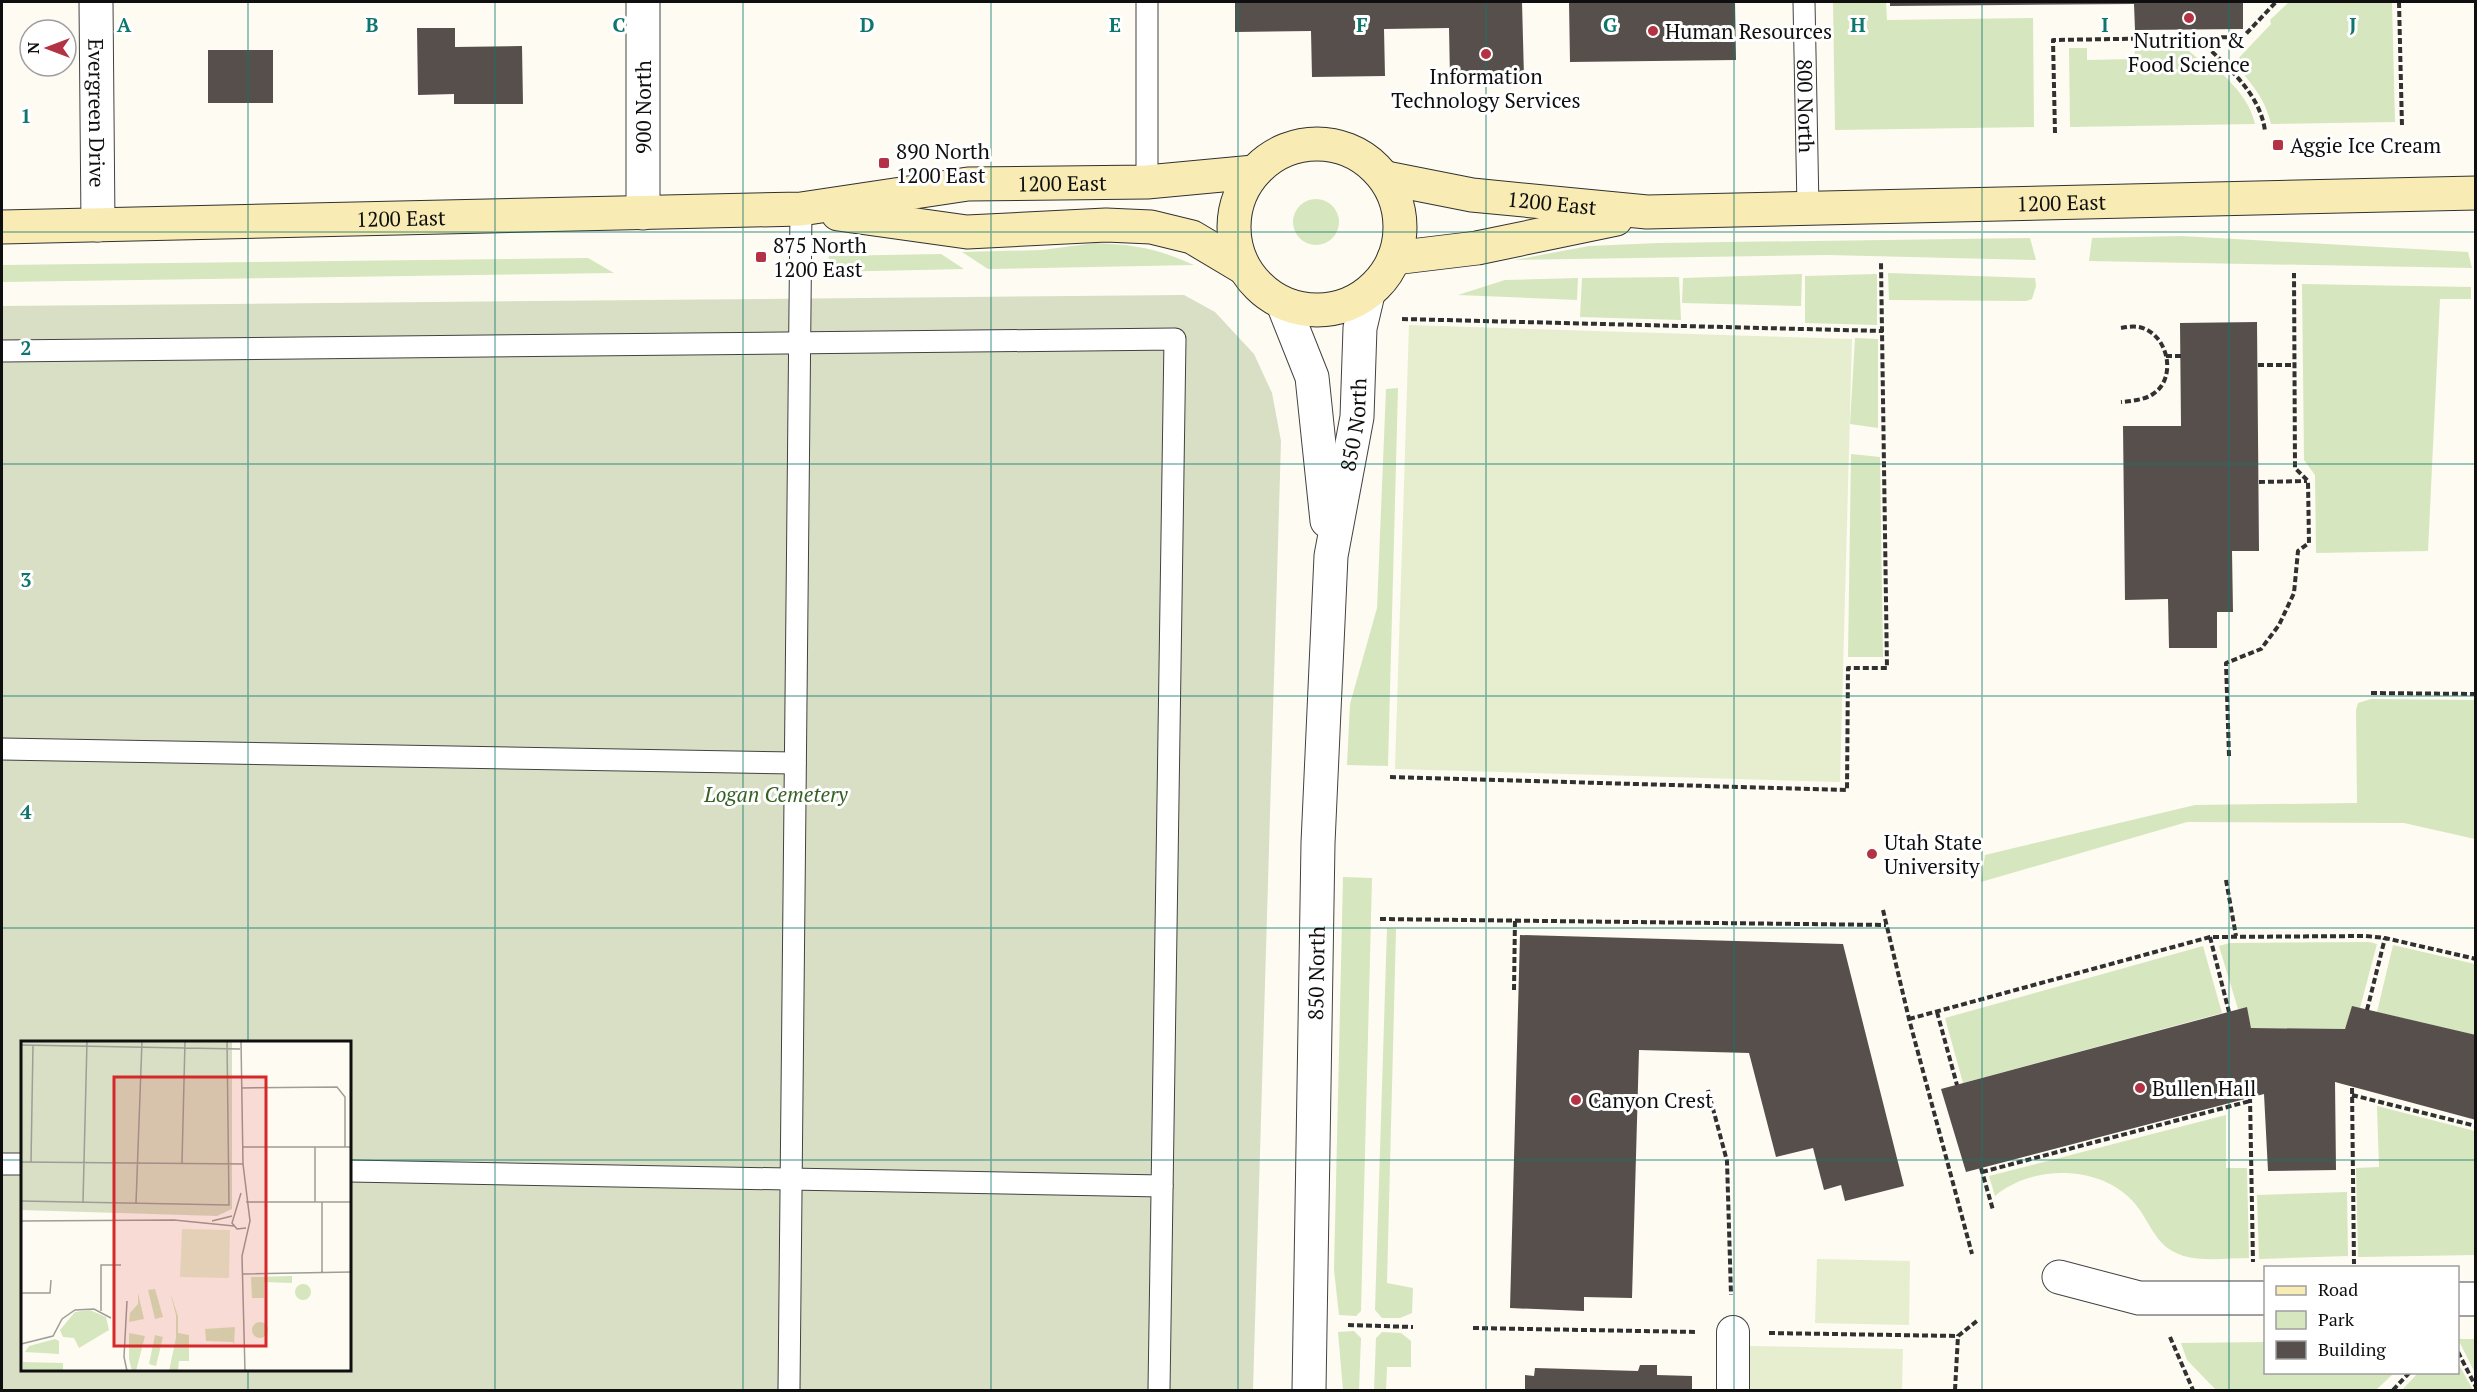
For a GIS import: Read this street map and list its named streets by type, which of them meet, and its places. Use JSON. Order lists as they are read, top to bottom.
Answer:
{
  "streets": {
    "main road": ["1200 East"],
    "street": ["900 North", "Evergreen Drive", "850 North"],
    "lane": ["800 North"]
  },
  "crossings": [
    ["800 North", "1200 East"],
    ["900 North", "1200 East"],
    ["Evergreen Drive", "1200 East"],
    ["1200 East", "850 North"]
  ],
  "parks": ["Logan Cemetery"],
  "places": {
    "other": [
      "Nutrition & Food Science",
      "Human Resources",
      "Information Technology Services",
      "Utah State University",
      "Bullen Hall",
      "Canyon Crest"
    ],
    "transit": ["Aggie Ice Cream", "890 North 1200 East", "875 North 1200 East"]
  },
  "legend": ["Road", "Park", "Building"],
  "north": "left",
  "grid": {
    "columns": [
      "A",
      "B",
      "C",
      "D",
      "E",
      "F",
      "G",
      "H",
      "I",
      "J"
    ],
    "rows": [
      "1",
      "2",
      "3",
      "4"
    ]
  }
}
